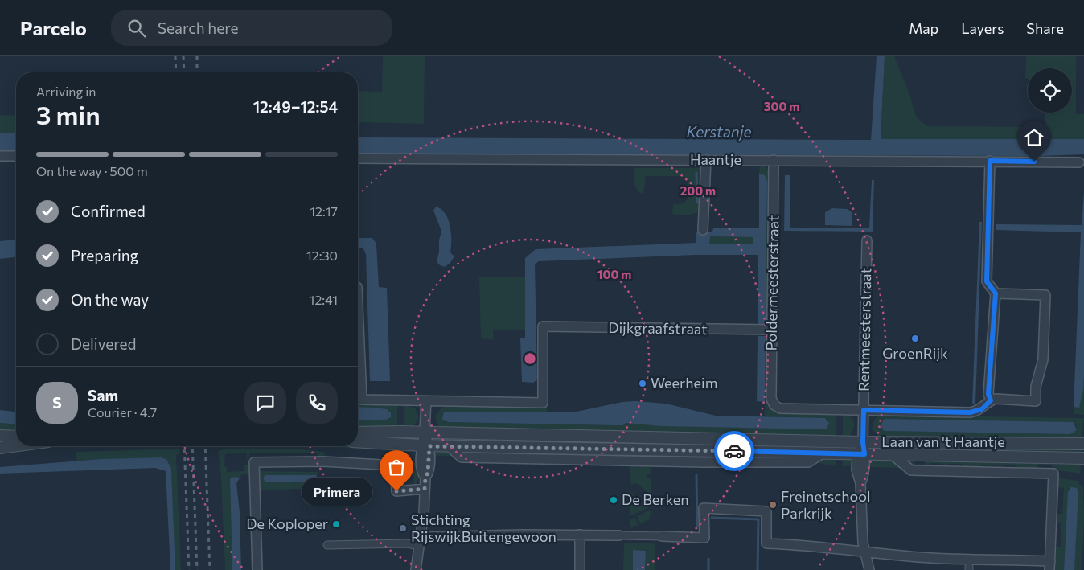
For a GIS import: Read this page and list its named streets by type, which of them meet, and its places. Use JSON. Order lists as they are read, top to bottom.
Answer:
{
  "streets": {
    "street": [
      "Haantje",
      "Poldermeesterstraat",
      "Dijkgraafstraat",
      "Rentmeesterstraat",
      "Laan van 't Haantje"
    ]
  },
  "crossings": [
    ["Haantje", "Poldermeesterstraat"],
    ["Poldermeesterstraat", "Dijkgraafstraat"],
    ["Poldermeesterstraat", "Rentmeesterstraat"],
    ["Rentmeesterstraat", "Laan van 't Haantje"]
  ],
  "water": ["Kerstanje"],
  "places": [
    "GroenRijk",
    "Weerheim",
    "Primera",
    "De Berken",
    "Freinetschool Parkrijk",
    "De Koploper",
    "Stichting RijswijkBuitengewoon"
  ],
  "page": {
    "header": "Parcelo",
    "search": "Search here",
    "nav": ["Map", "Layers", "Share"],
    "heading": ["3 min", "Arriving in", "12:49–12:54"],
    "panel": ["Sam", "Courier · 4.7"],
    "bar": "On the way · 500 m",
    "list": [
      ["Confirmed", "12:17"],
      ["Preparing", "12:30"],
      ["On the way", "12:41"],
      "Delivered"
    ],
    "round": "S",
    "bubble": "Primera"
  },
  "rings": ["300 m", "200 m", "100 m"]
}
